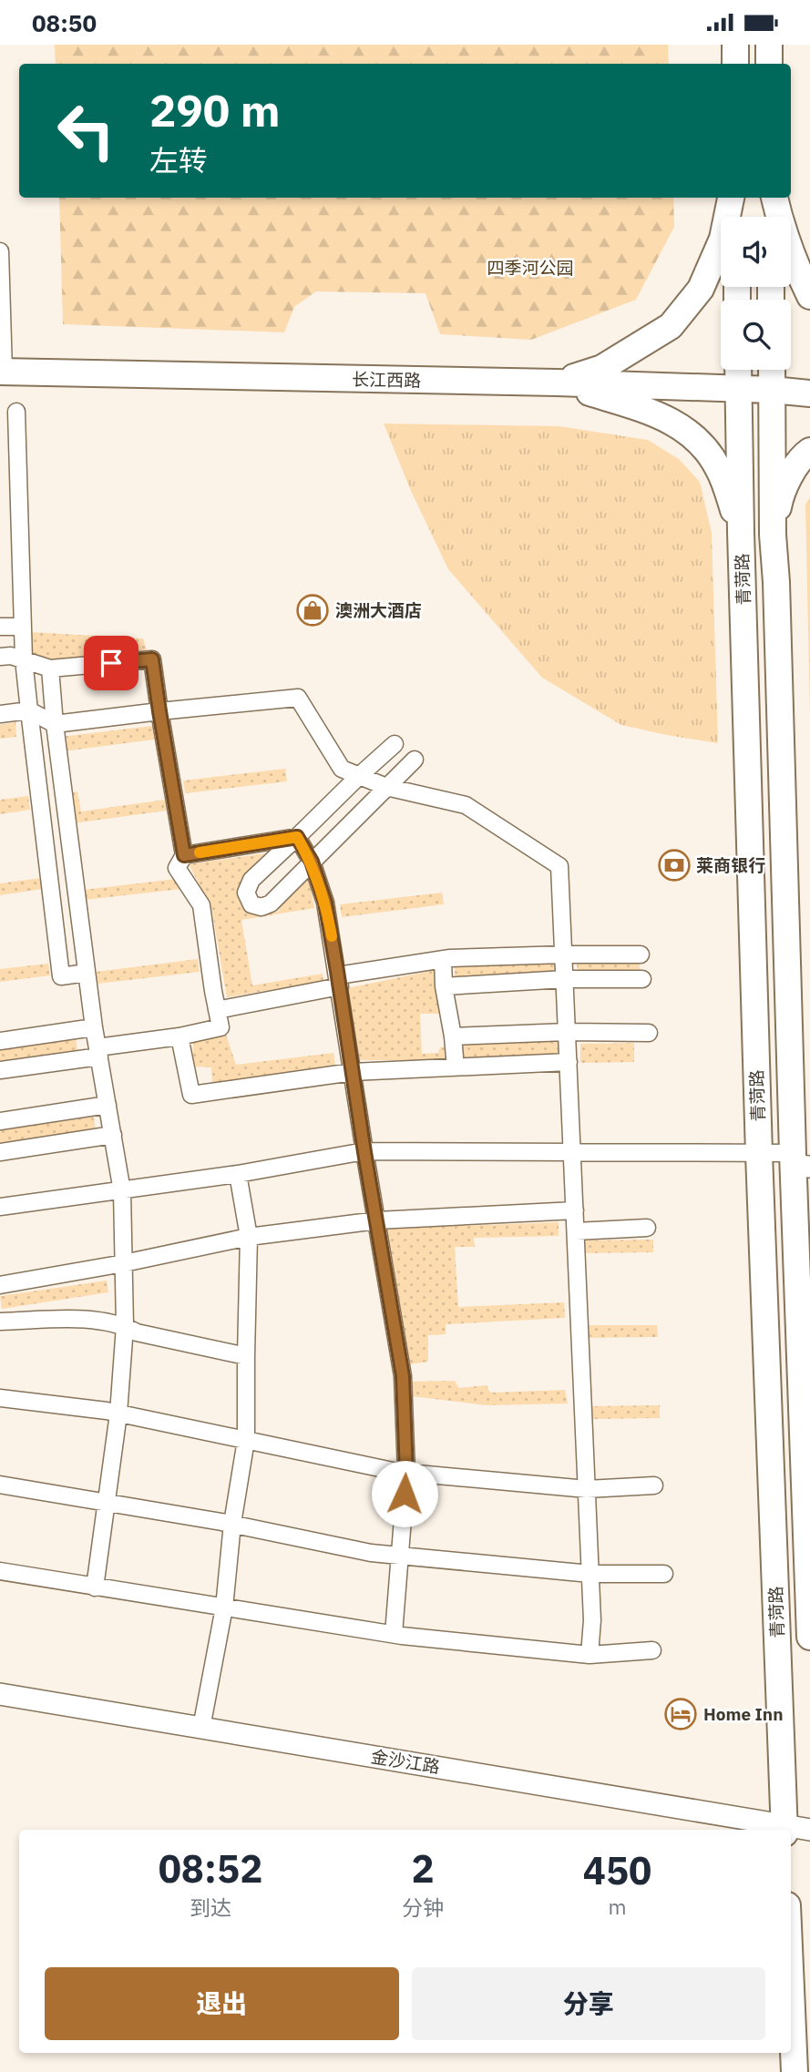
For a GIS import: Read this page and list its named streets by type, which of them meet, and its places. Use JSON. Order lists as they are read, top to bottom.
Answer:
{
  "streets": {
    "main road": ["长江西路", "青菏路"],
    "street": ["金沙江路"]
  },
  "crossings": [
    ["长江西路", "青菏路"],
    ["青菏路", "金沙江路"]
  ],
  "parks": ["四季河公园"],
  "places": {
    "shop": ["澳洲大酒店"],
    "bank": ["莱商银行"],
    "hotel": ["Home Inn"]
  },
  "page": {
    "status": "08:50",
    "turn": ["290 m", "左转"],
    "eta": [
      "08:52",
      "到达",
      "2",
      "分钟",
      "450",
      "m"
    ],
    "buttons": ["退出", "分享"]
  }
}
